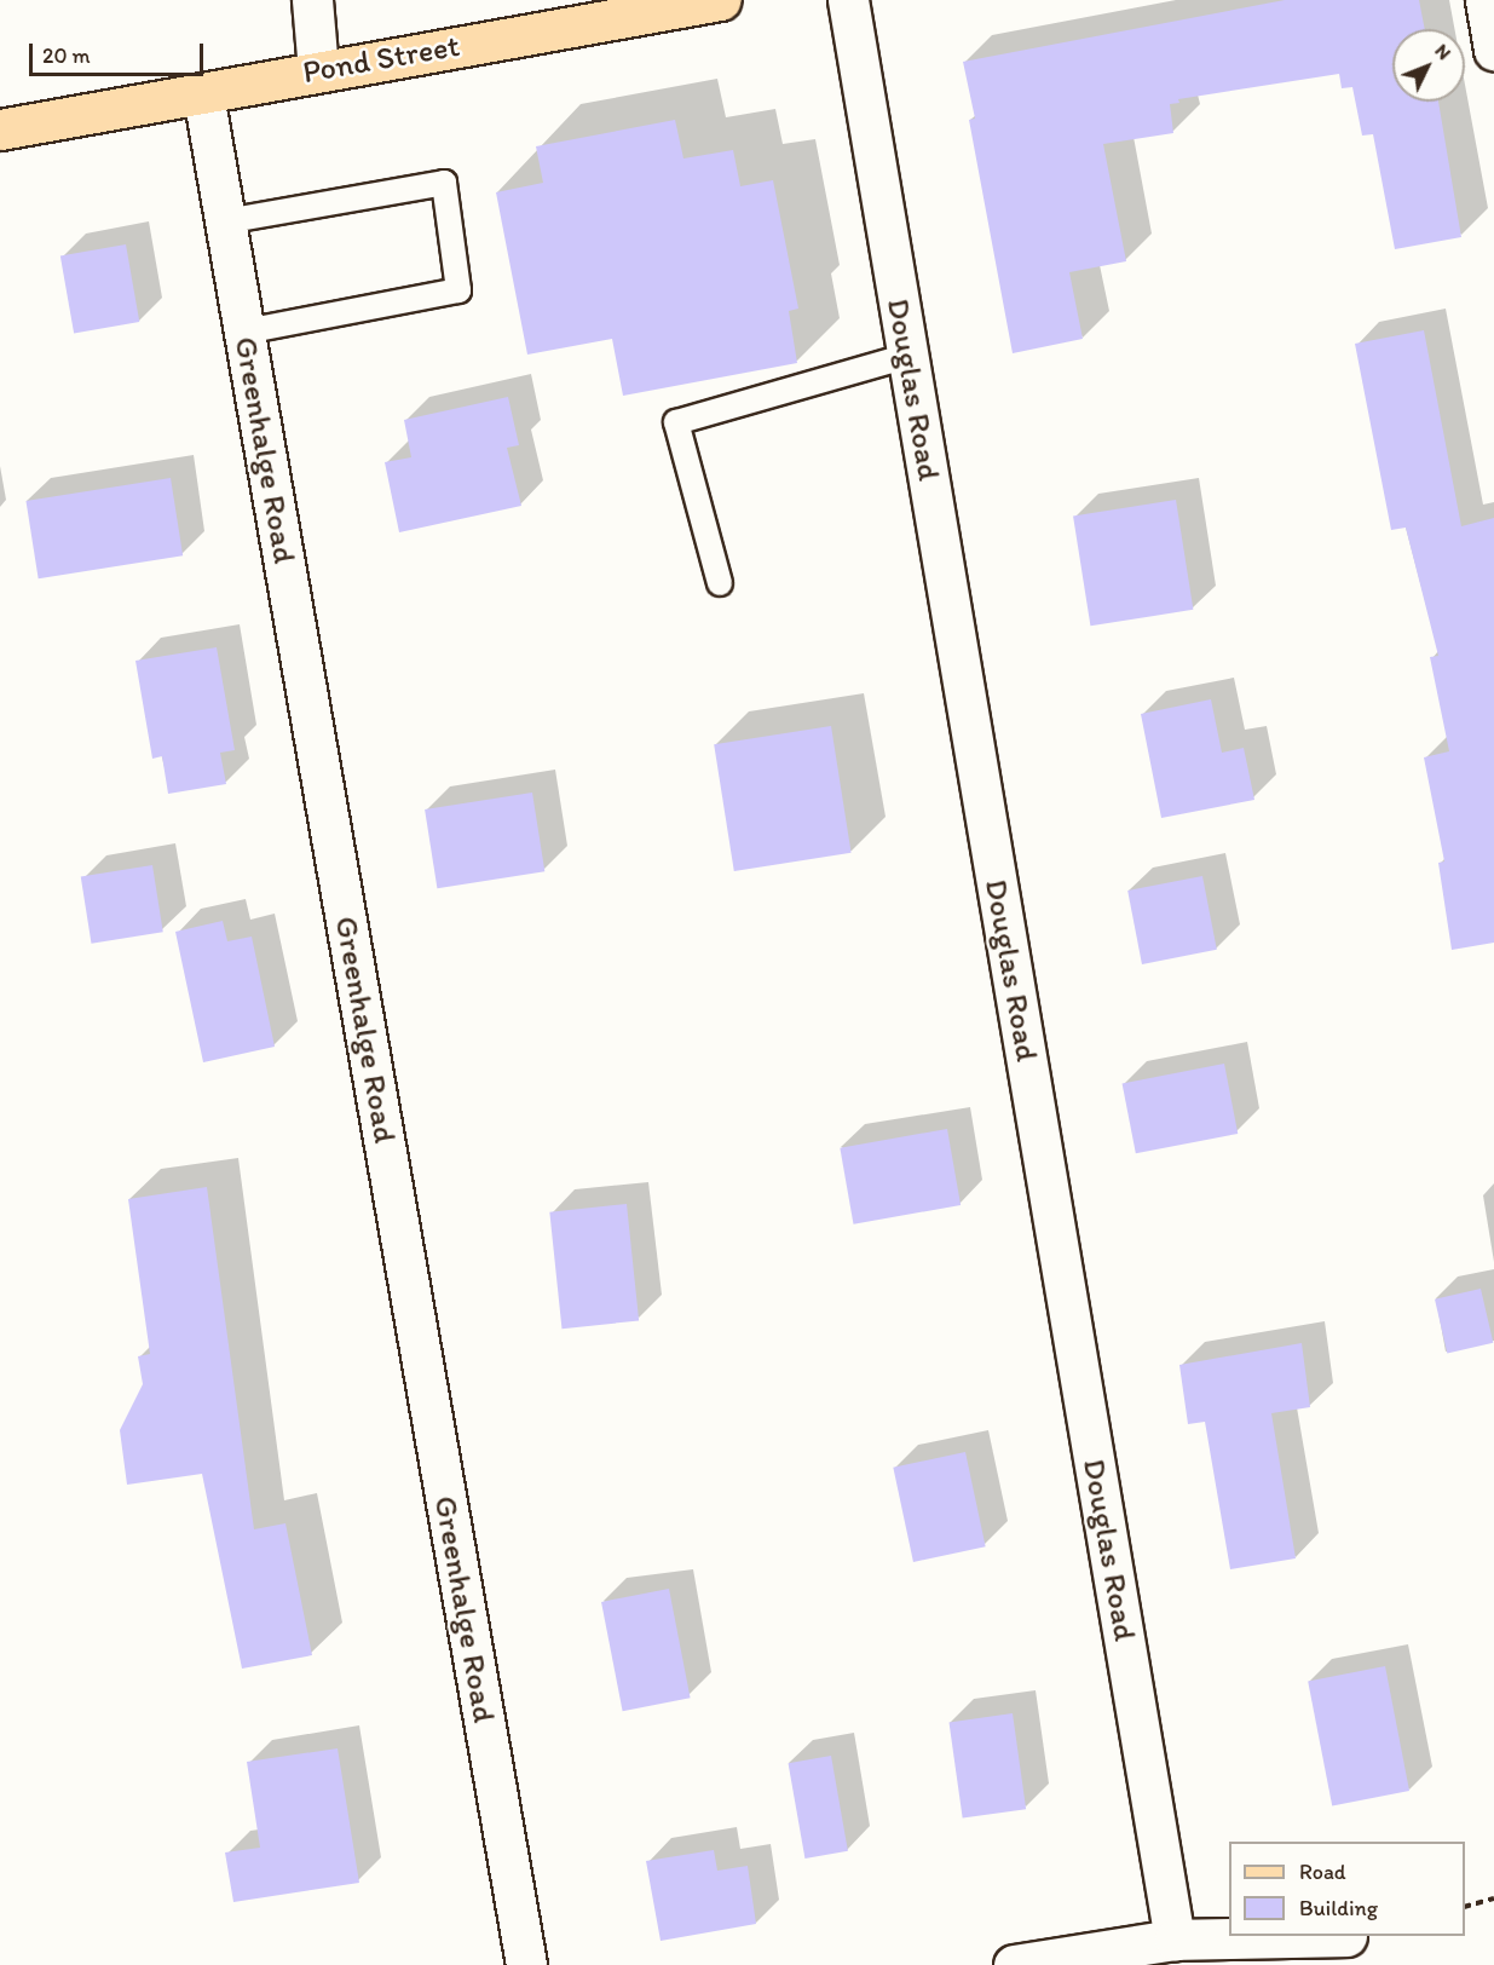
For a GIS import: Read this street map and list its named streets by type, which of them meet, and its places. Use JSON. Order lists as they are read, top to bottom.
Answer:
{
  "streets": {
    "main road": ["Pond Street"],
    "street": ["Douglas Road", "Greenhalge Road"]
  },
  "crossings": [
    ["Pond Street", "Greenhalge Road"]
  ],
  "legend": ["Road", "Building"],
  "scale_bar": "20 m",
  "north": "top right"
}
